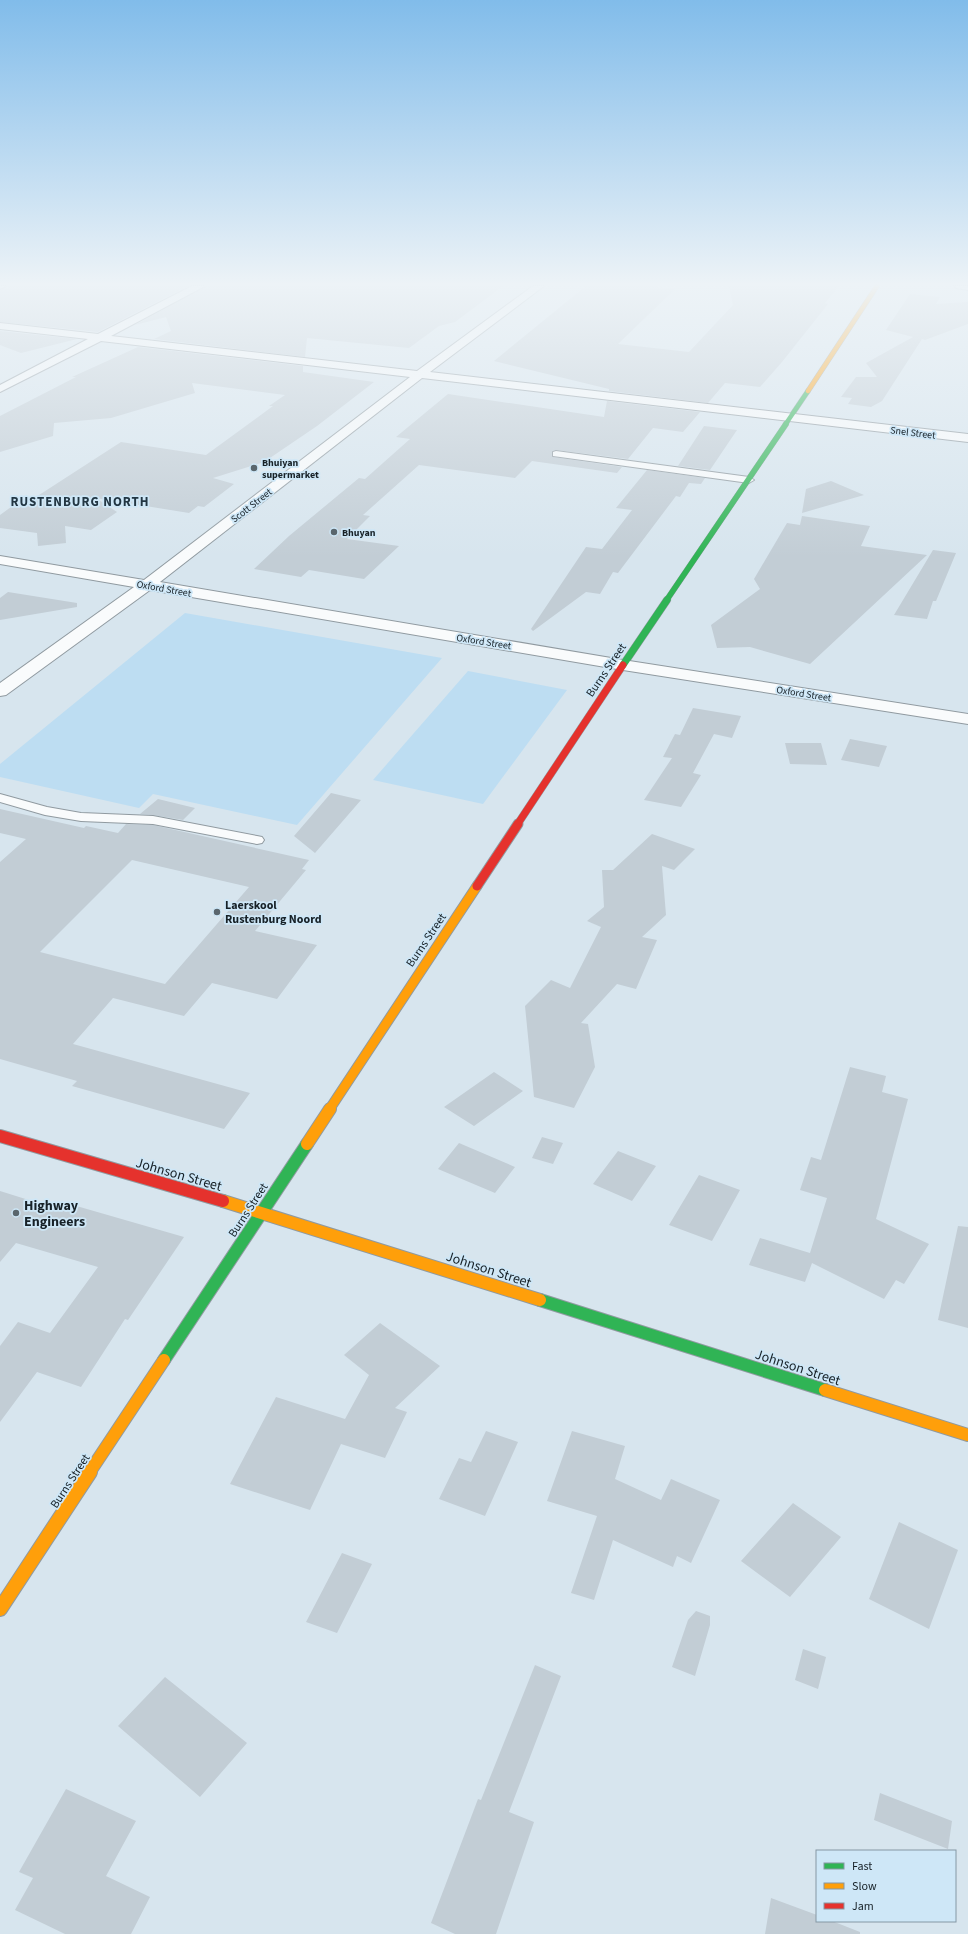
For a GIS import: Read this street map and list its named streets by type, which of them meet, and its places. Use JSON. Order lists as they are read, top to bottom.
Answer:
{
  "streets": {
    "street": [
      "Snel Street",
      "Scott Street",
      "Oxford Street",
      "Burns Street",
      "Johnson Street"
    ]
  },
  "crossings": [
    ["Snel Street", "Burns Street"],
    ["Scott Street", "Oxford Street"],
    ["Oxford Street", "Burns Street"],
    ["Burns Street", "Johnson Street"]
  ],
  "districts": ["RUSTENBURG NORTH"],
  "places": [
    "Bhuiyan supermarket",
    "Bhuyan",
    "Laerskool Rustenburg Noord",
    "Highway Engineers"
  ],
  "legend": ["Fast", "Slow", "Jam"]
}
